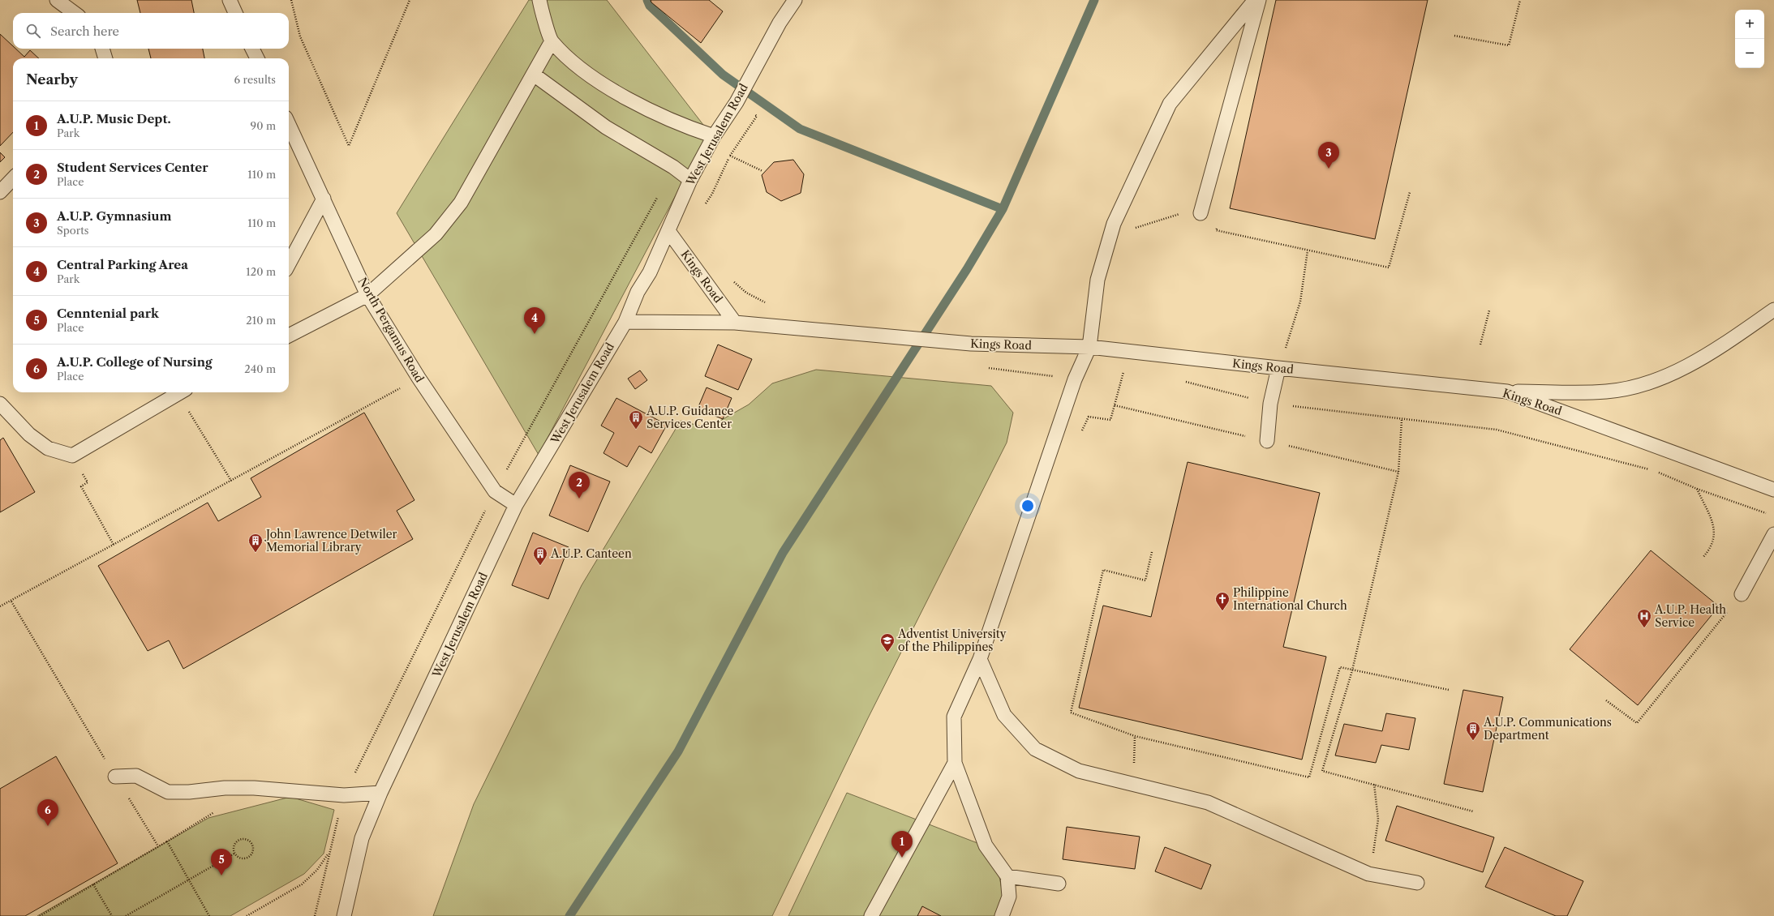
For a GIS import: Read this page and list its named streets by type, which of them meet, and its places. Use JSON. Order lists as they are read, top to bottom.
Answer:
{
  "streets": {
    "lane": ["West Jerusalem Road", "Kings Road", "North Pergamus Road"]
  },
  "crossings": [
    ["West Jerusalem Road", "Kings Road"],
    ["West Jerusalem Road", "North Pergamus Road"]
  ],
  "places": {
    "building": [
      "A.U.P. Guidance Services Center",
      "John Lawrence Detwiler Memorial Library",
      "A.U.P. Canteen",
      "A.U.P. Communications Department"
    ],
    "church": ["Philippine International Church"],
    "hospital": ["A.U.P. Health Service"],
    "school or university": ["Adventist University of the Philippines"]
  },
  "page": {
    "map_buttons": ["+", "−"],
    "search": "Search here",
    "heading": ["Nearby", "6 results"],
    "list": [
      {
        "mark": "1",
        "name": "A.U.P. Music Dept.",
        "note": "Park",
        "value": "90 m"
      },
      {
        "mark": "2",
        "name": "Student Services Center",
        "note": "Place",
        "value": "110 m"
      },
      {
        "mark": "3",
        "name": "A.U.P. Gymnasium",
        "note": "Sports",
        "value": "110 m"
      },
      {
        "mark": "4",
        "name": "Central Parking Area",
        "note": "Park",
        "value": "120 m"
      },
      {
        "mark": "5",
        "name": "Cenntenial park",
        "note": "Place",
        "value": "210 m"
      },
      {
        "mark": "6",
        "name": "A.U.P. College of Nursing",
        "note": "Place",
        "value": "240 m"
      }
    ],
    "pins": [
      "3",
      "4",
      "2",
      "6",
      "1",
      "5"
    ]
  }
}
